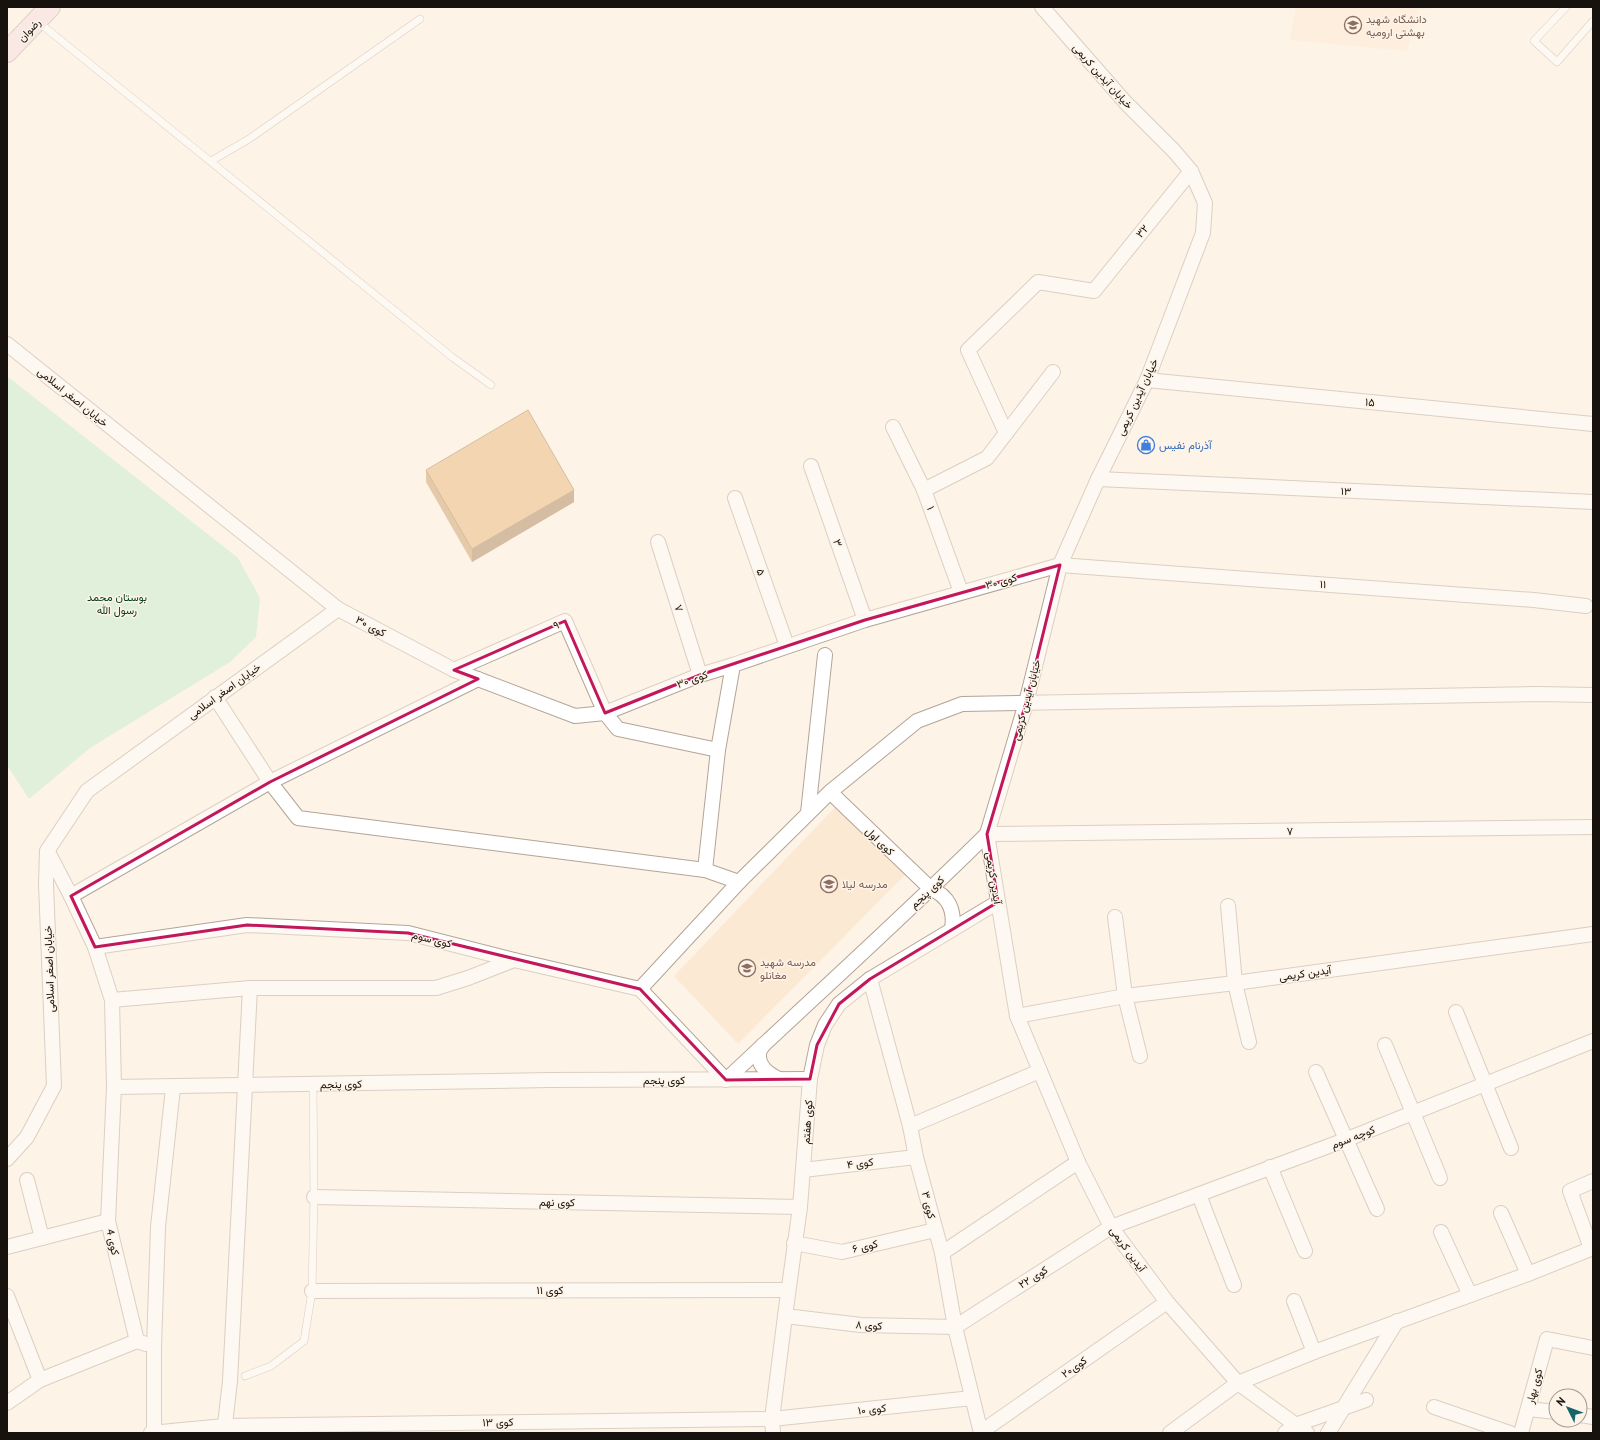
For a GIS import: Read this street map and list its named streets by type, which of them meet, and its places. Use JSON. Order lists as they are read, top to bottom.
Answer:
{
  "streets": {
    "main road": ["رضوان"],
    "street": [
      "خیابان آیدین کریمی",
      "۳۲",
      "خیابان اصغر اسلامی",
      "۱۵",
      "۱۳",
      "۱",
      "۳",
      "۵",
      "کوی ۳۰",
      "۱۱",
      "۷",
      "۹",
      "کوی اول",
      "آیدین کریمی",
      "کوی پنجم",
      "کوی سوم",
      "کوی هفتم",
      "کوچه سوم",
      "کوی ۴",
      "کوی نهم",
      "کوی ۳",
      "کوی 4",
      "کوی ۶",
      "کوی ۲۲",
      "کوی ۱۱",
      "کوی ۸",
      "کوی۲۰",
      "کوی بهار",
      "کوی ۱۰",
      "کوی ۱۳"
    ]
  },
  "crossings": [
    ["خیابان آیدین کریمی", "۳۲"],
    ["خیابان آیدین کریمی", "۱۵"],
    ["خیابان آیدین کریمی", "۱۳"],
    ["خیابان آیدین کریمی", "کوی ۳۰"],
    ["خیابان آیدین کریمی", "۱۱"],
    ["خیابان آیدین کریمی", "۷"],
    ["خیابان آیدین کریمی", "آیدین کریمی"],
    ["خیابان آیدین کریمی", "کوی پنجم"],
    ["خیابان اصغر اسلامی", "کوی ۳۰"],
    ["۱", "کوی ۳۰"],
    ["۳", "کوی ۳۰"],
    ["۵", "کوی ۳۰"],
    ["کوی ۳۰", "۱۱"],
    ["کوی ۳۰", "۷"],
    ["کوی ۳۰", "۹"],
    ["۷", "آیدین کریمی"],
    ["۷", "کوی پنجم"],
    ["کوی اول", "کوی پنجم"],
    ["کوی اول", "کوی هفتم"],
    ["آیدین کریمی", "کوی پنجم"],
    ["آیدین کریمی", "کوی هفتم"],
    ["آیدین کریمی", "کوچه سوم"],
    ["آیدین کریمی", "کوی ۲۲"],
    ["آیدین کریمی", "کوی۲۰"],
    ["کوی هفتم", "کوی ۴"],
    ["کوی هفتم", "کوی نهم"],
    ["کوی هفتم", "کوی ۳"],
    ["کوی هفتم", "کوی ۶"],
    ["کوی هفتم", "کوی ۱۱"],
    ["کوی هفتم", "کوی ۸"],
    ["کوی هفتم", "کوی ۱۰"],
    ["کوی هفتم", "کوی ۱۳"],
    ["کوچه سوم", "کوی ۲۲"],
    ["کوی ۴", "کوی ۳"],
    ["کوی ۳", "کوی ۶"],
    ["کوی ۳", "کوی ۲۲"],
    ["کوی ۳", "کوی ۸"],
    ["کوی ۳", "کوی۲۰"],
    ["کوی ۳", "کوی ۱۰"],
    ["کوی ۲۲", "کوی ۸"],
    ["کوی ۱۰", "کوی ۱۳"]
  ],
  "parks": ["بوستان محمد رسول الله"],
  "places": {
    "school or university": ["دانشگاه شهید بهشتی ارومیه", "مدرسه لیلا", "مدرسه شهید مغانلو"],
    "shop": ["آذرنام نفیس"]
  },
  "north": "top left"
}
